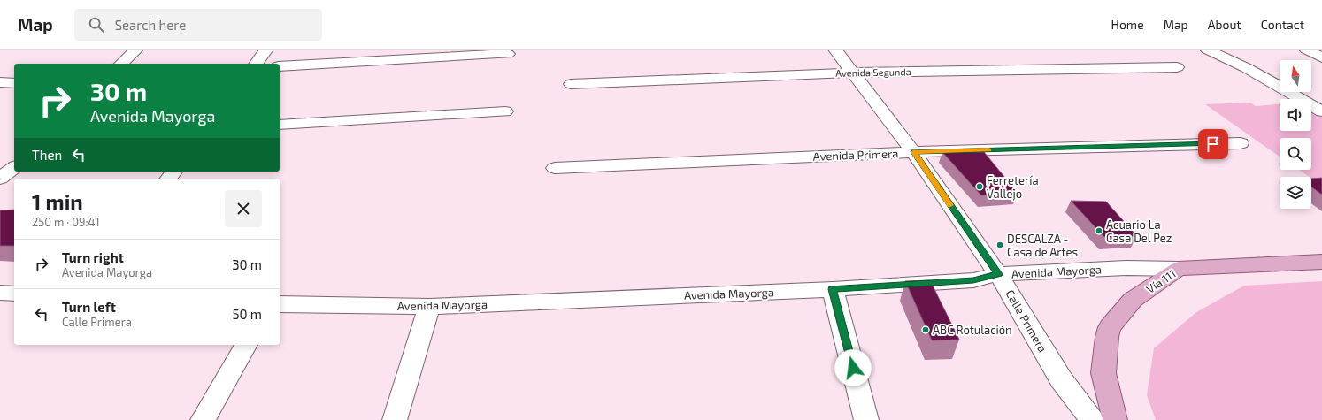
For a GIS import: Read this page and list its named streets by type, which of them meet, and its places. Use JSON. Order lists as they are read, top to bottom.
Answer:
{
  "streets": {
    "main road": ["Vía 111"],
    "street": [
      "Avenida Segunda",
      "Avenida Primera",
      "Avenida Mayorga",
      "Calle Primera"
    ]
  },
  "crossings": [
    ["Avenida Segunda", "Calle Primera"],
    ["Avenida Primera", "Calle Primera"],
    ["Avenida Mayorga", "Vía 111"],
    ["Avenida Mayorga", "Calle Primera"]
  ],
  "places": [
    "Ferretería Vallejo",
    "Acuario La Casa Del Pez",
    "DESCALZA - Casa de Artes",
    "ABC Rotulación"
  ],
  "north": "top",
  "page": {
    "header": "Map",
    "search": "Search here",
    "nav": [
      "Home",
      "Map",
      "About",
      "Contact"
    ],
    "turn": ["30 m", "Avenida Mayorga"],
    "then": "Then",
    "heading": ["1 min", "250 m · 09:41"],
    "list": [
      {
        "name": "Turn right",
        "note": "Avenida Mayorga",
        "value": "30 m"
      },
      {
        "name": "Turn left",
        "note": "Calle Primera",
        "value": "50 m"
      }
    ]
  }
}
